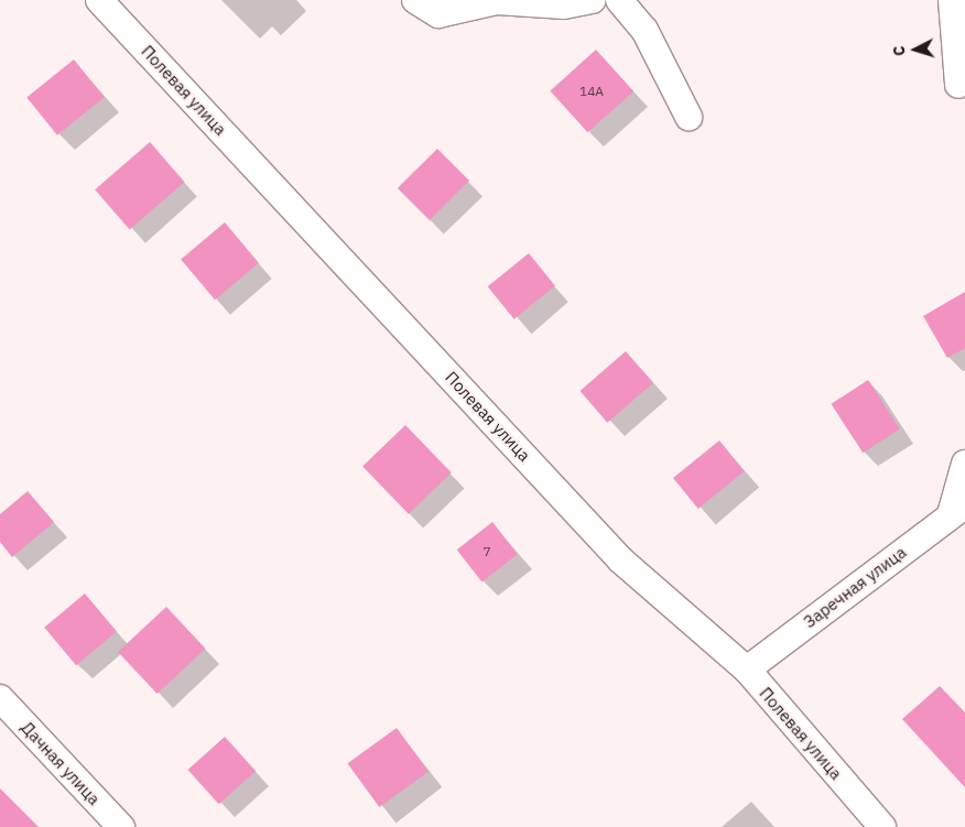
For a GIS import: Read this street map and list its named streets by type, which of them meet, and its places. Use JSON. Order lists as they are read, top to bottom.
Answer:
{
  "streets": {
    "street": ["Полевая улица", "Заречная улица", "Дачная улица"]
  },
  "crossings": [
    ["Полевая улица", "Заречная улица"]
  ],
  "house_numbers": ["14А", "7"],
  "north": "left"
}
